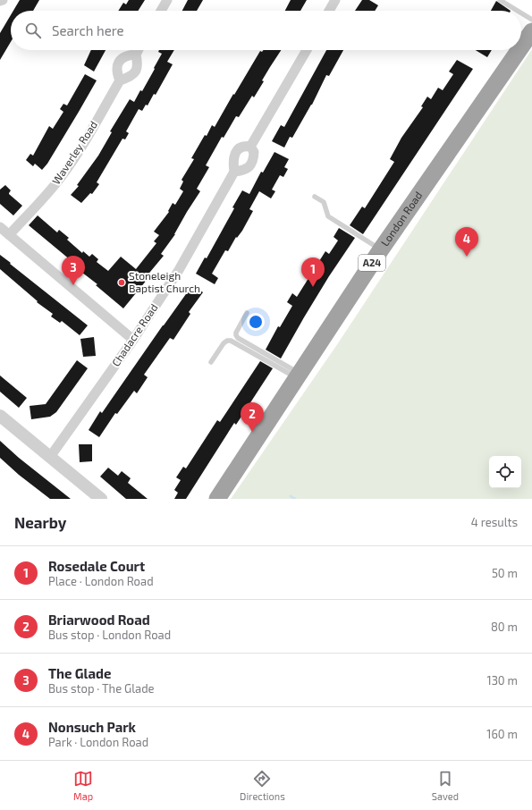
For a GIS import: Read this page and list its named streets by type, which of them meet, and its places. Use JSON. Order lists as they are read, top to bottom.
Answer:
{
  "streets": {
    "highway": ["London Road", "A24"],
    "street": ["Waverley Road", "Chadacre Road"]
  },
  "places": ["Stoneleigh Baptist Church"],
  "page": {
    "search": "Search here",
    "pins": [
      "4",
      "3",
      "1",
      "2"
    ],
    "heading": ["Nearby", "4 results"],
    "list": [
      {
        "mark": "1",
        "name": "Rosedale Court",
        "note": "Place · London Road",
        "value": "50 m"
      },
      {
        "mark": "2",
        "name": "Briarwood Road",
        "note": "Bus stop · London Road",
        "value": "80 m"
      },
      {
        "mark": "3",
        "name": "The Glade",
        "note": "Bus stop · The Glade",
        "value": "130 m"
      },
      {
        "mark": "4",
        "name": "Nonsuch Park",
        "note": "Park · London Road",
        "value": "160 m"
      }
    ],
    "nav": ["Map", "Directions", "Saved"]
  }
}
